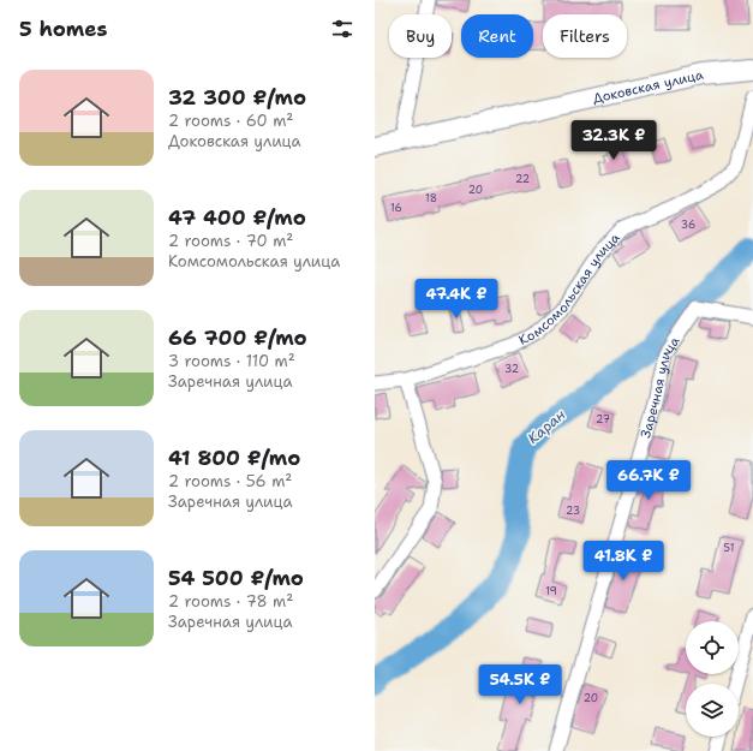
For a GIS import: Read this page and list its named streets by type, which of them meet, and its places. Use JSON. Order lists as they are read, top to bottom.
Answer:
{
  "streets": {
    "main road": ["Доковская улица"],
    "street": ["Комсомольская улица", "Заречная улица"]
  },
  "water": ["Каран"],
  "house_numbers": [
    "22",
    "20",
    "18",
    "16",
    "36",
    "32",
    "27",
    "23",
    "51",
    "19",
    "20"
  ],
  "page": {
    "heading": "5 homes",
    "chip": ["Buy", "Rent", "Filters"],
    "list": [
      {
        "name": "32 300 ₽/mo",
        "note": "2 rooms · 60 m² · Доковская улица"
      },
      {
        "name": "47 400 ₽/mo",
        "note": "2 rooms · 70 m² · Комсомольская улица"
      },
      {
        "name": "66 700 ₽/mo",
        "note": "3 rooms · 110 m² · Заречная улица"
      },
      {
        "name": "41 800 ₽/mo",
        "note": "2 rooms · 56 m² · Заречная улица"
      },
      {
        "name": "54 500 ₽/mo",
        "note": "2 rooms · 78 m² · Заречная улица"
      }
    ],
    "price": [
      "32.3K ₽",
      "47.4K ₽",
      "66.7K ₽",
      "41.8K ₽",
      "54.5K ₽"
    ]
  }
}
